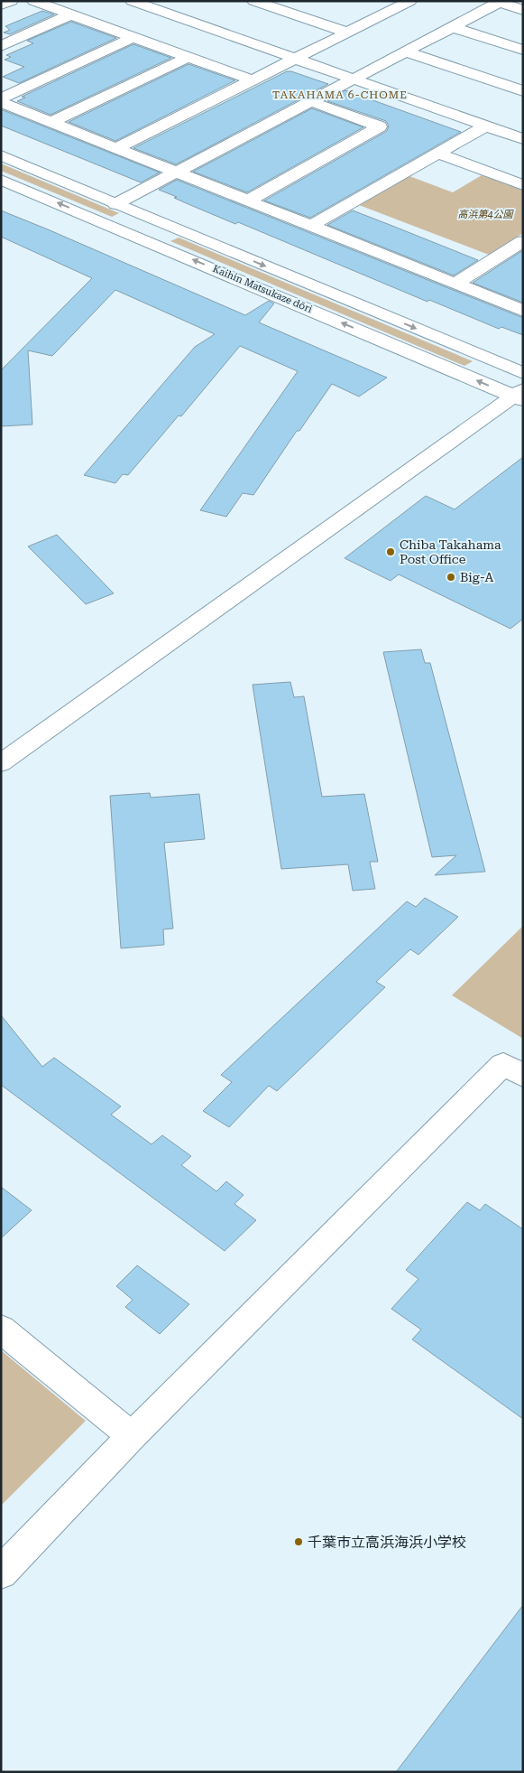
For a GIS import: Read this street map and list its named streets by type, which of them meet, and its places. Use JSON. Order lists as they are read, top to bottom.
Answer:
{
  "streets": {
    "street": ["Kaihin Matsukaze dōri"]
  },
  "districts": ["TAKAHAMA 6-CHOME"],
  "parks": ["高浜第4公園"],
  "places": ["Chiba Takahama Post Office", "Big-A", "千葉市立高浜海浜小学校"]
}
